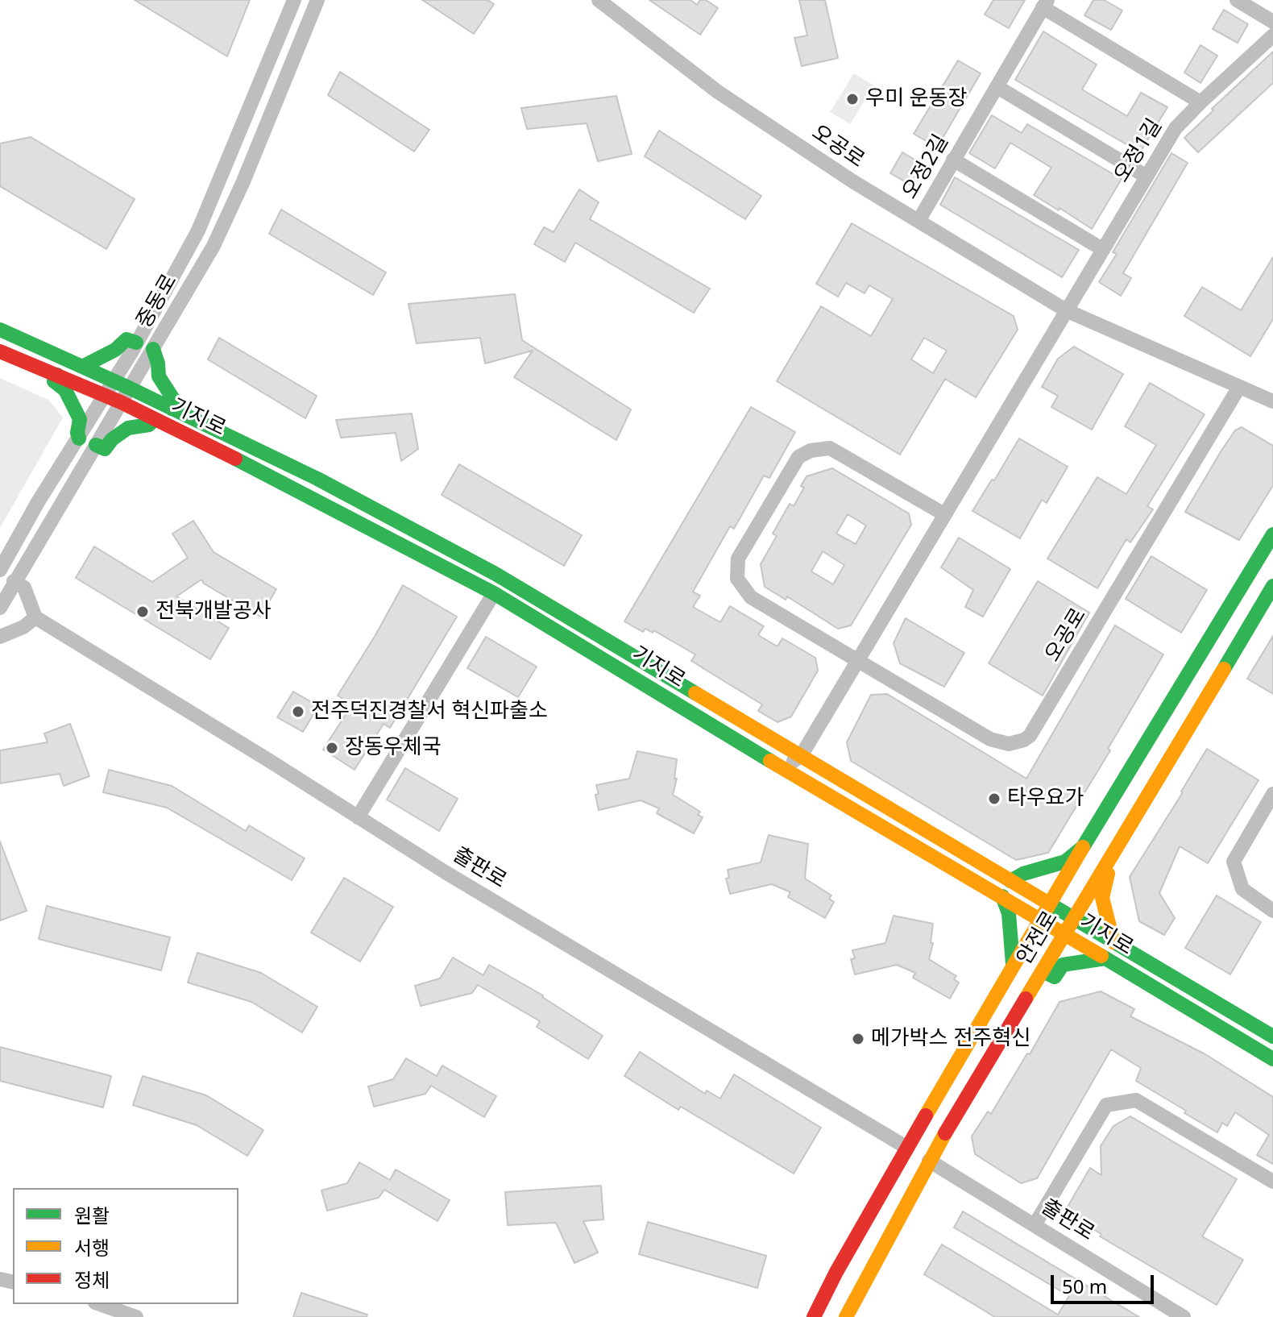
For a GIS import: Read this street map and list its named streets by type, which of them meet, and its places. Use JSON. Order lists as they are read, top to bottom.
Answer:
{
  "streets": {
    "street": [
      "오공로",
      "오정1길",
      "오정2길",
      "중동로",
      "기지로",
      "출판로",
      "안전로"
    ]
  },
  "crossings": [
    ["오공로", "오정1길"],
    ["오공로", "오정2길"],
    ["중동로", "기지로"],
    ["기지로", "안전로"],
    ["출판로", "안전로"]
  ],
  "places": [
    "우미 운동장",
    "전북개발공사",
    "전주덕진경찰서 혁신파출소",
    "장동우체국",
    "타우요가",
    "메가박스 전주혁신"
  ],
  "legend": ["원활", "서행", "정체"],
  "scale_bar": "50 m"
}
